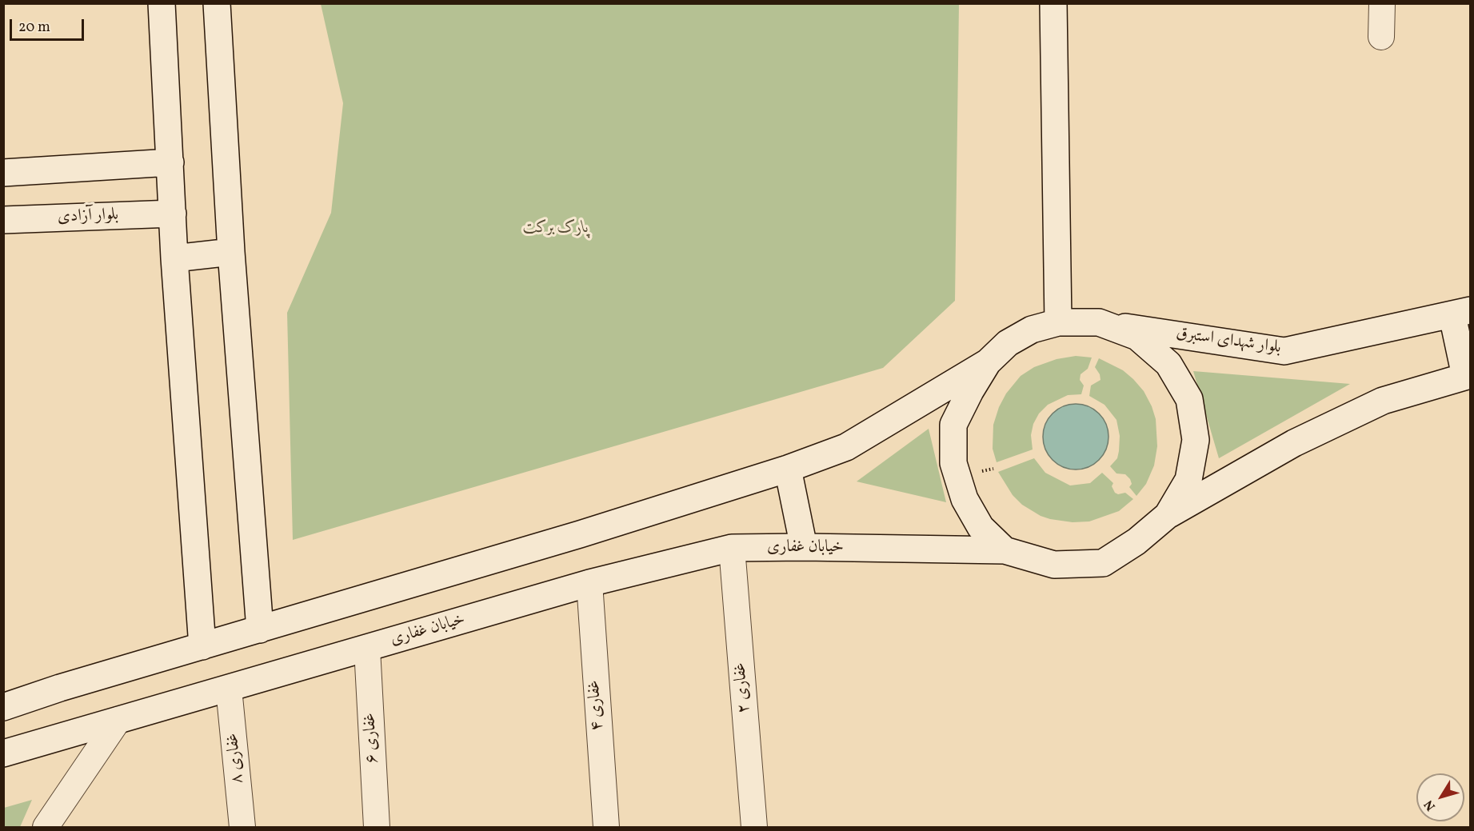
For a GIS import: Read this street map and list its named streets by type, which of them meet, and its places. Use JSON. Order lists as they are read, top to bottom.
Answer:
{
  "streets": {
    "street": [
      "بلوار آزادی",
      "بلوار شهدای استبرق",
      "خیابان غفاری",
      "غفاری ۲",
      "غفاری ۴",
      "غفاری ۶",
      "غفاری ۸"
    ]
  },
  "crossings": [
    ["خیابان غفاری", "غفاری ۲"],
    ["خیابان غفاری", "غفاری ۴"],
    ["خیابان غفاری", "غفاری ۶"],
    ["خیابان غفاری", "غفاری ۸"]
  ],
  "parks": ["پارک برکت"],
  "scale_bar": "20 m",
  "north": "bottom left"
}
